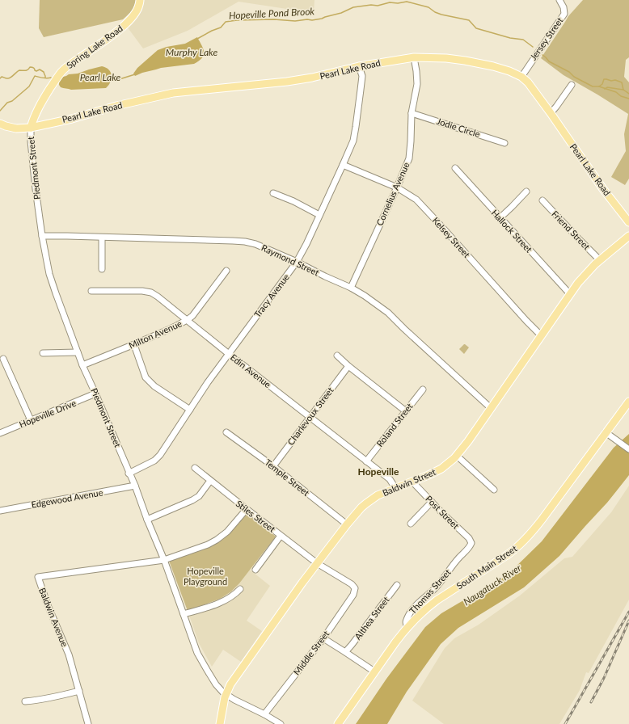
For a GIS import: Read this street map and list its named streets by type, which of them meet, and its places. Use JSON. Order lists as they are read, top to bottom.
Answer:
{
  "streets": {
    "main road": [
      "Spring Lake Road",
      "Pearl Lake Road",
      "Baldwin Street",
      "South Main Street"
    ],
    "street": [
      "Jersey Street",
      "Jodie Circle",
      "Piedmont Street",
      "Cornelius Avenue",
      "Friend Street",
      "Hallock Street",
      "Kelsey Street",
      "Raymond Street",
      "Tracy Avenue",
      "Milton Avenue",
      "Edin Avenue",
      "Hopeville Drive",
      "Charlevoux Street",
      "Roland Street",
      "Temple Street",
      "Edgewood Avenue",
      "Post Street",
      "Stiles Street",
      "Thomas Street",
      "Baldwin Avenue",
      "Althea Street",
      "Middle Street"
    ]
  },
  "crossings": [
    ["Jersey Street", "Pearl Lake Road"],
    ["Spring Lake Road", "Pearl Lake Road"],
    ["Spring Lake Road", "Piedmont Street"],
    ["Pearl Lake Road", "Piedmont Street"],
    ["Pearl Lake Road", "Cornelius Avenue"],
    ["Pearl Lake Road", "Tracy Avenue"],
    ["Jodie Circle", "Cornelius Avenue"],
    ["Piedmont Street", "Raymond Street"],
    ["Piedmont Street", "Tracy Avenue"],
    ["Piedmont Street", "Milton Avenue"],
    ["Piedmont Street", "Hopeville Drive"],
    ["Piedmont Street", "Baldwin Street"],
    ["Piedmont Street", "Edgewood Avenue"],
    ["Piedmont Street", "Baldwin Avenue"],
    ["Cornelius Avenue", "Kelsey Street"],
    ["Cornelius Avenue", "Raymond Street"],
    ["Friend Street", "Baldwin Street"],
    ["Hallock Street", "Baldwin Street"],
    ["Kelsey Street", "Tracy Avenue"],
    ["Kelsey Street", "Baldwin Street"],
    ["Raymond Street", "Tracy Avenue"],
    ["Raymond Street", "Baldwin Street"],
    ["Tracy Avenue", "Edin Avenue"],
    ["Milton Avenue", "Edin Avenue"],
    ["Edin Avenue", "Charlevoux Street"],
    ["Edin Avenue", "Roland Street"],
    ["Edin Avenue", "Baldwin Street"],
    ["Charlevoux Street", "Temple Street"],
    ["Temple Street", "Baldwin Street"],
    ["Baldwin Street", "Post Street"],
    ["Baldwin Street", "Stiles Street"],
    ["Post Street", "Thomas Street"],
    ["Stiles Street", "Middle Street"],
    ["South Main Street", "Thomas Street"]
  ],
  "districts": ["Hopeville"],
  "water": [
    "Hopeville Pond Brook",
    "Murphy Lake",
    "Pearl Lake",
    "Naugatuck River"
  ],
  "parks": ["Hopeville Playground"]
}
